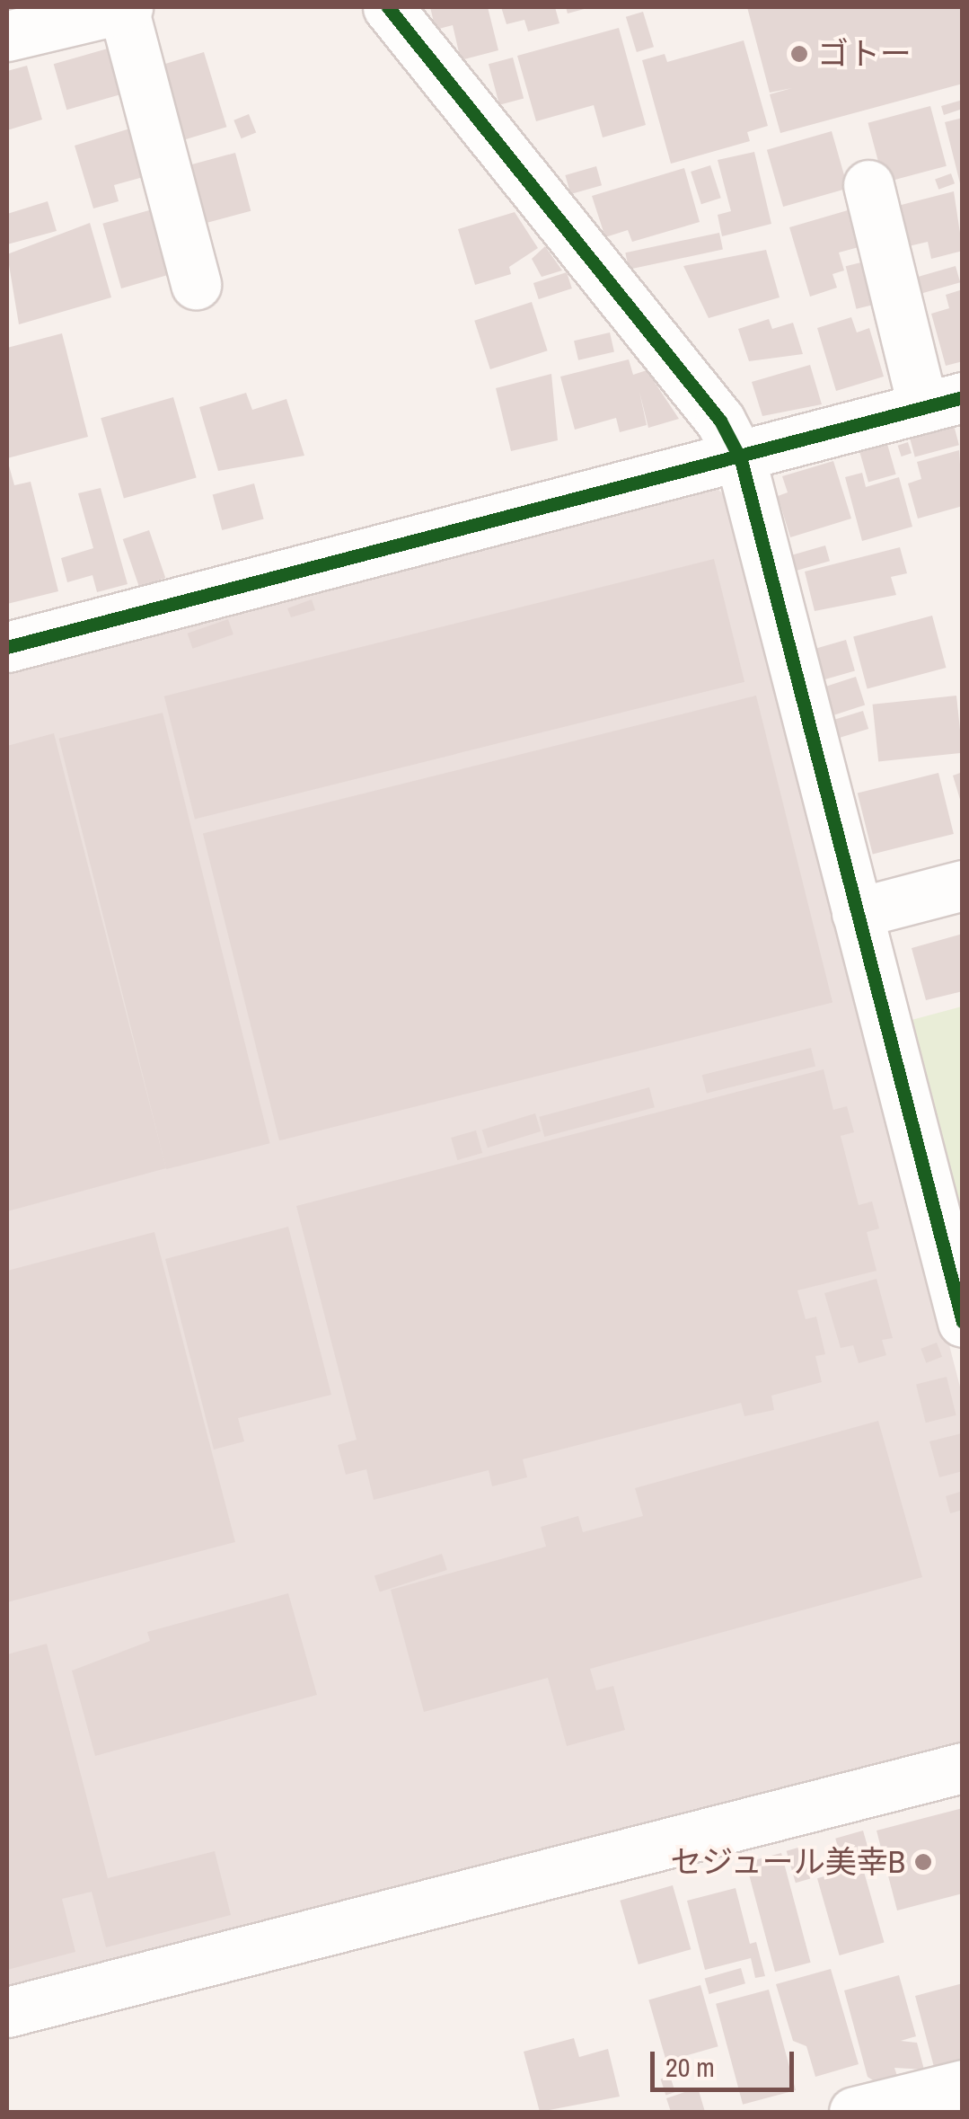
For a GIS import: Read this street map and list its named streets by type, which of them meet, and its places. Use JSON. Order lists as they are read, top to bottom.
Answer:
{
  "places": ["ゴトー", "セジュール美幸B"],
  "scale_bar": "20 m"
}
